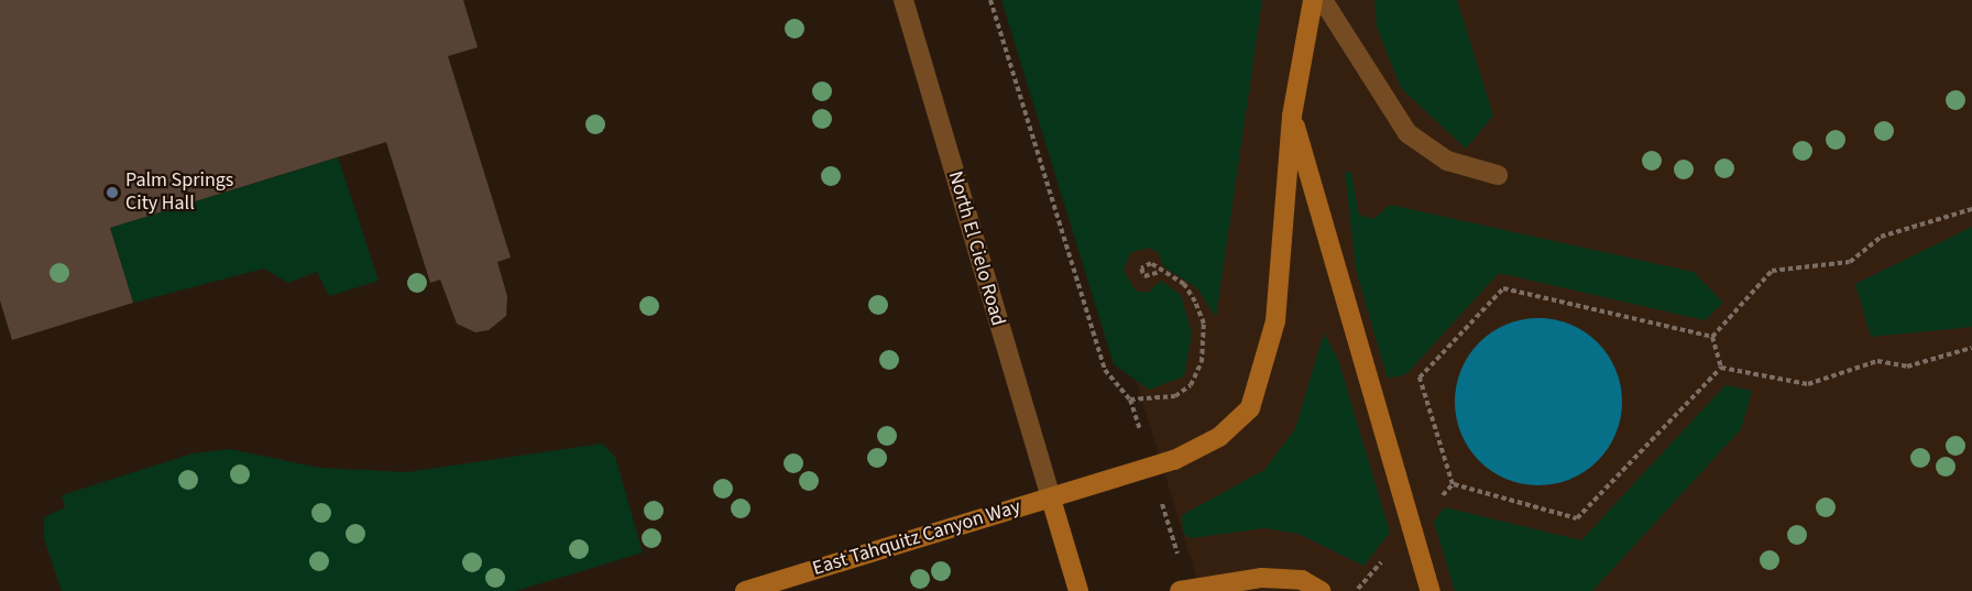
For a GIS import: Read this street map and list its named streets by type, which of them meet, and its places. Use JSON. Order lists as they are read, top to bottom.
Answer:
{
  "streets": {
    "street": ["North El Cielo Road", "East Tahquitz Canyon Way"]
  },
  "crossings": [
    ["North El Cielo Road", "East Tahquitz Canyon Way"]
  ],
  "places": ["Palm Springs City Hall"]
}
